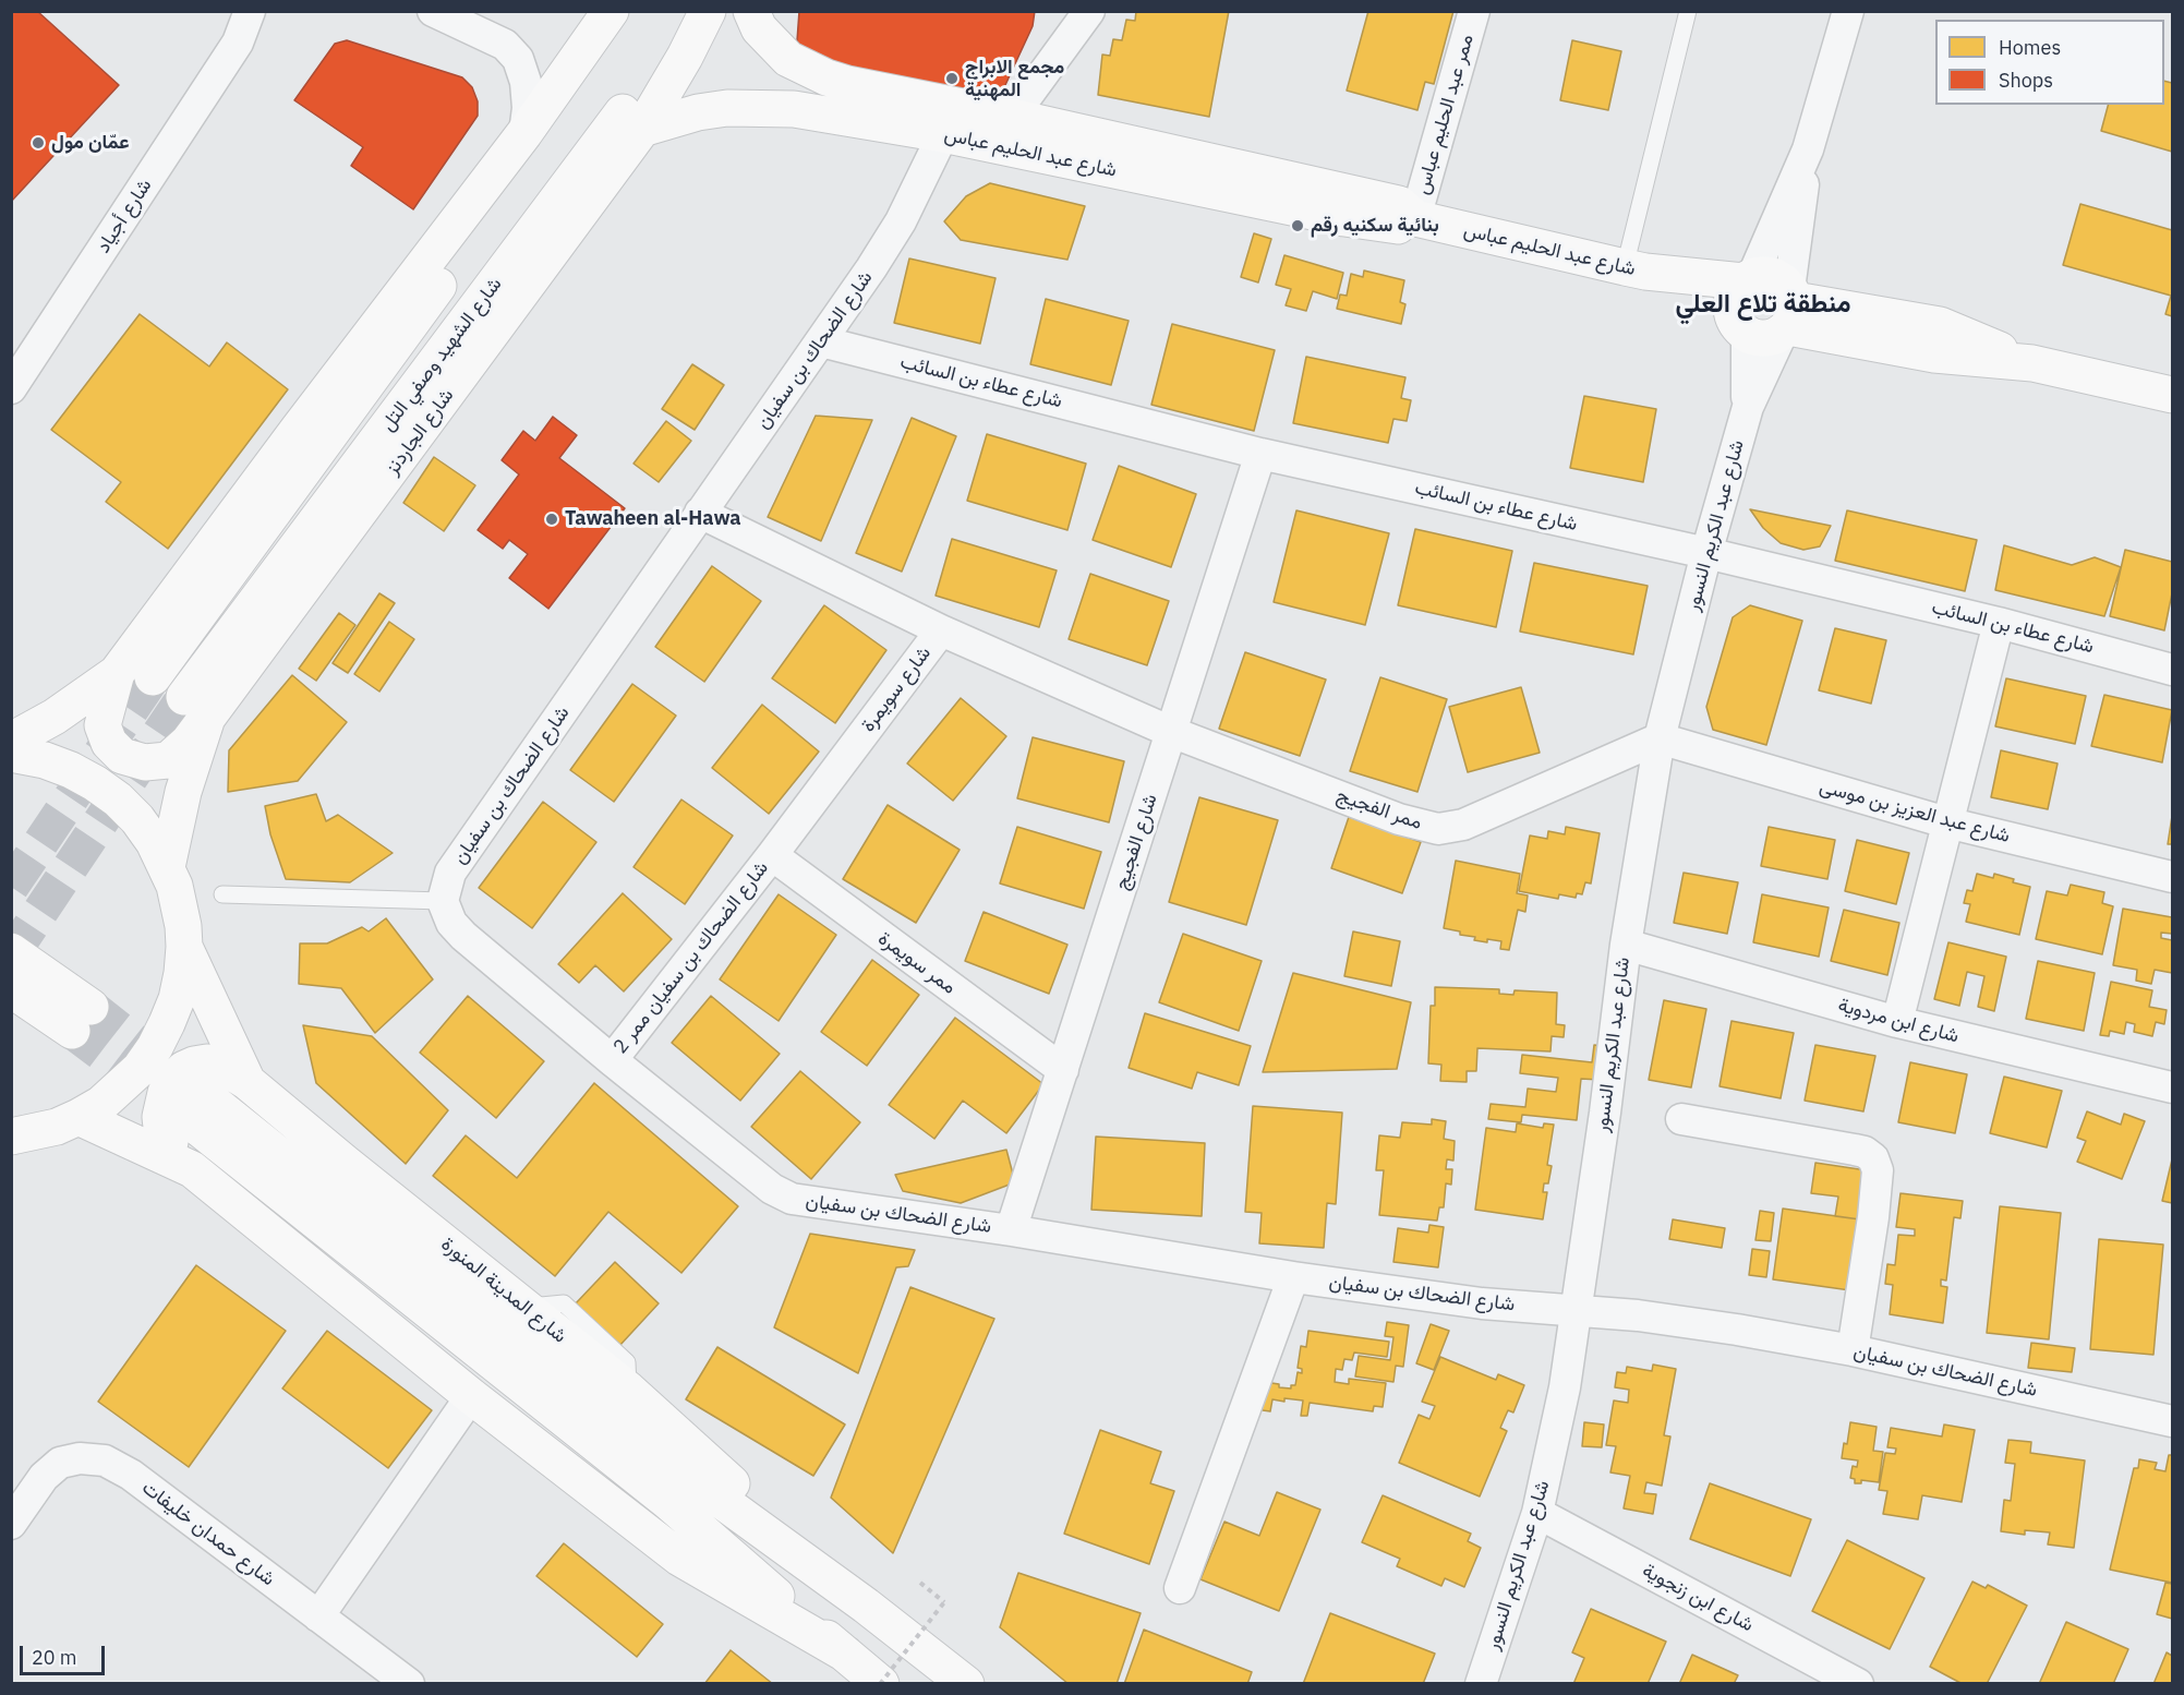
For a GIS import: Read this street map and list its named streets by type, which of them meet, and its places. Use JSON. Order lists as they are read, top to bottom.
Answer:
{
  "streets": {
    "street": [
      "ممر عبد الحليم عباس",
      "شارع عبد الحليم عباس",
      "شارع أجياد",
      "شارع الضحاك بن سفيان",
      "شارع الشهيد وصفي التل",
      "شارع عطاء بن السائب",
      "شارع الجاردنز",
      "شارع عبد الكريم النسور",
      "شارع سويمرة",
      "ممر الفجيج",
      "شارع عبد العزيز بن موسى",
      "شارع الفجيج",
      "شارع الضحاك بن سفيان ممر 2",
      "ممر سويمرة",
      "شارع ابن مردوية",
      "شارع المدينة المنورة",
      "شارع حمدان خليفات",
      "شارع ابن زنجوية"
    ]
  },
  "crossings": [
    ["ممر عبد الحليم عباس", "شارع عبد الحليم عباس"],
    ["شارع عبد الحليم عباس", "شارع الضحاك بن سفيان"],
    ["شارع عبد الحليم عباس", "شارع الجاردنز"],
    ["شارع عبد الحليم عباس", "شارع عبد الكريم النسور"],
    ["شارع الضحاك بن سفيان", "شارع عطاء بن السائب"],
    ["شارع الضحاك بن سفيان", "شارع عبد الكريم النسور"],
    ["شارع الضحاك بن سفيان", "شارع الفجيج"],
    ["شارع الضحاك بن سفيان", "شارع الضحاك بن سفيان ممر 2"],
    ["شارع الشهيد وصفي التل", "شارع الجاردنز"],
    ["شارع عطاء بن السائب", "شارع عبد الكريم النسور"],
    ["شارع عطاء بن السائب", "شارع الفجيج"],
    ["شارع عبد الكريم النسور", "ممر الفجيج"],
    ["شارع عبد الكريم النسور", "شارع عبد العزيز بن موسى"],
    ["شارع عبد الكريم النسور", "شارع ابن مردوية"],
    ["شارع عبد الكريم النسور", "شارع ابن زنجوية"],
    ["شارع سويمرة", "ممر الفجيج"],
    ["شارع سويمرة", "شارع الفجيج"],
    ["شارع سويمرة", "شارع الضحاك بن سفيان ممر 2"],
    ["شارع سويمرة", "ممر سويمرة"],
    ["ممر الفجيج", "شارع عبد العزيز بن موسى"],
    ["ممر الفجيج", "شارع الفجيج"],
    ["شارع الفجيج", "ممر سويمرة"],
    ["شارع الضحاك بن سفيان ممر 2", "ممر سويمرة"]
  ],
  "districts": ["منطقة تلاع العلي"],
  "places": [
    "مجمع الابراج المهنية",
    "عمّان مول",
    "بنائية سكنيه رقم",
    "Tawaheen al-Hawa"
  ],
  "legend": ["Homes", "Shops"],
  "scale_bar": "20 m"
}
